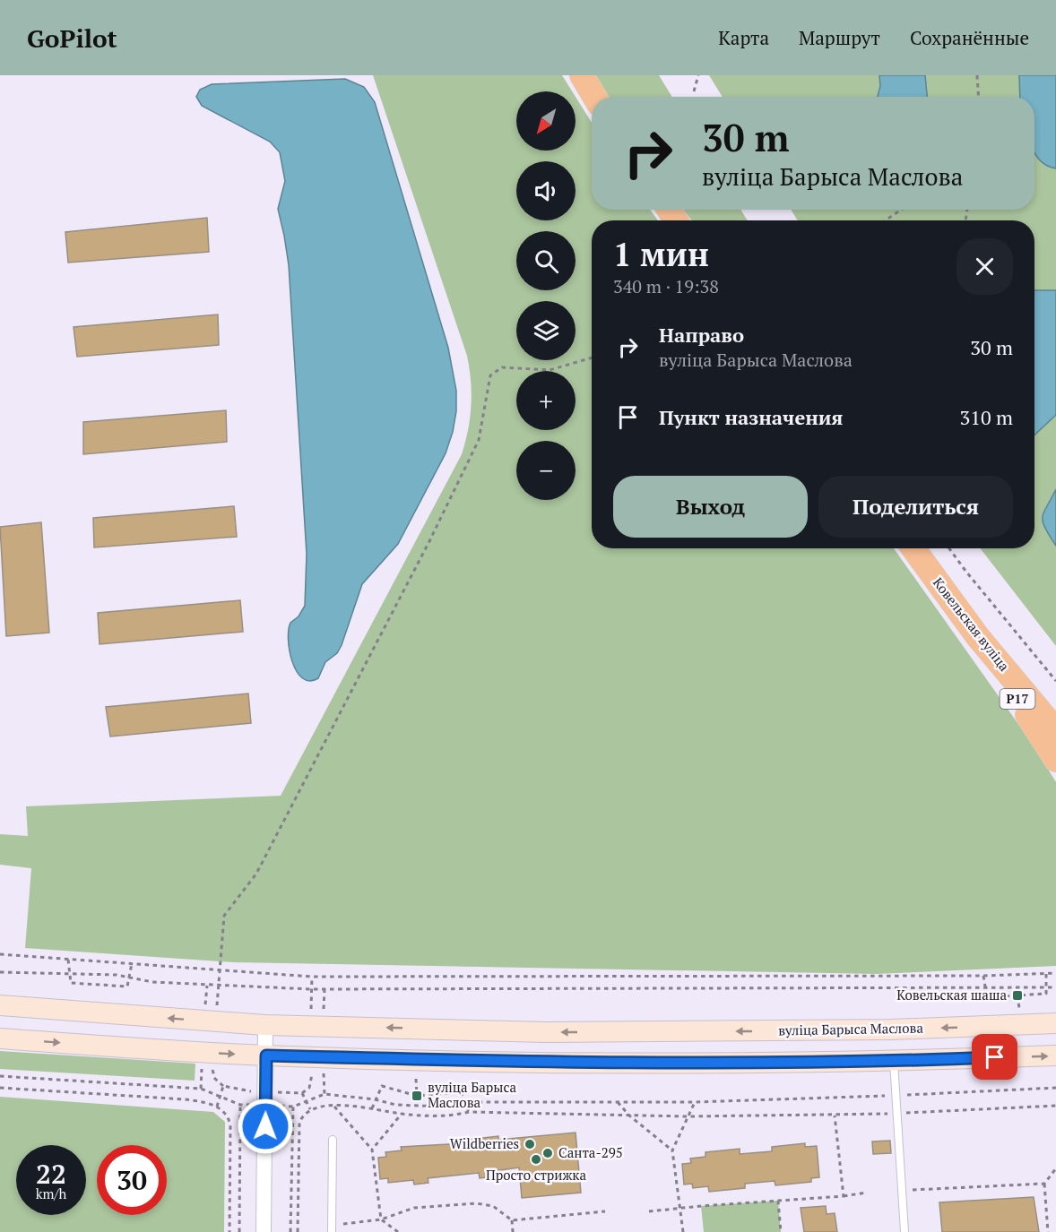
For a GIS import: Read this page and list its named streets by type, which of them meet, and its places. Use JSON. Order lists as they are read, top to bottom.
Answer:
{
  "streets": {
    "highway": ["Ковельская вуліца", "Р17"],
    "main road": ["вуліца Барыса Маслова"]
  },
  "crossings": [
    ["Ковельская вуліца", "Р17"]
  ],
  "places": {
    "transit": ["Ковельская шаша", "вуліца Барыса Маслова"],
    "other": ["Wildberries", "Санта-295", "Просто стрижка"]
  },
  "north": "bottom left",
  "page": {
    "header": "GoPilot",
    "nav": ["Карта", "Маршрут", "Сохранённые"],
    "map_buttons": ["+", "−"],
    "turn": ["30 m", "вуліца Барыса Маслова"],
    "heading": ["1 мин", "340 m · 19:38"],
    "list": [
      {
        "name": "Направо",
        "note": "вуліца Барыса Маслова",
        "value": "30 m"
      },
      {
        "name": "Пункт назначения",
        "value": "310 m"
      }
    ],
    "buttons": ["Выход", "Поделиться"],
    "speed": "22 km/h",
    "limit": "30"
  }
}
